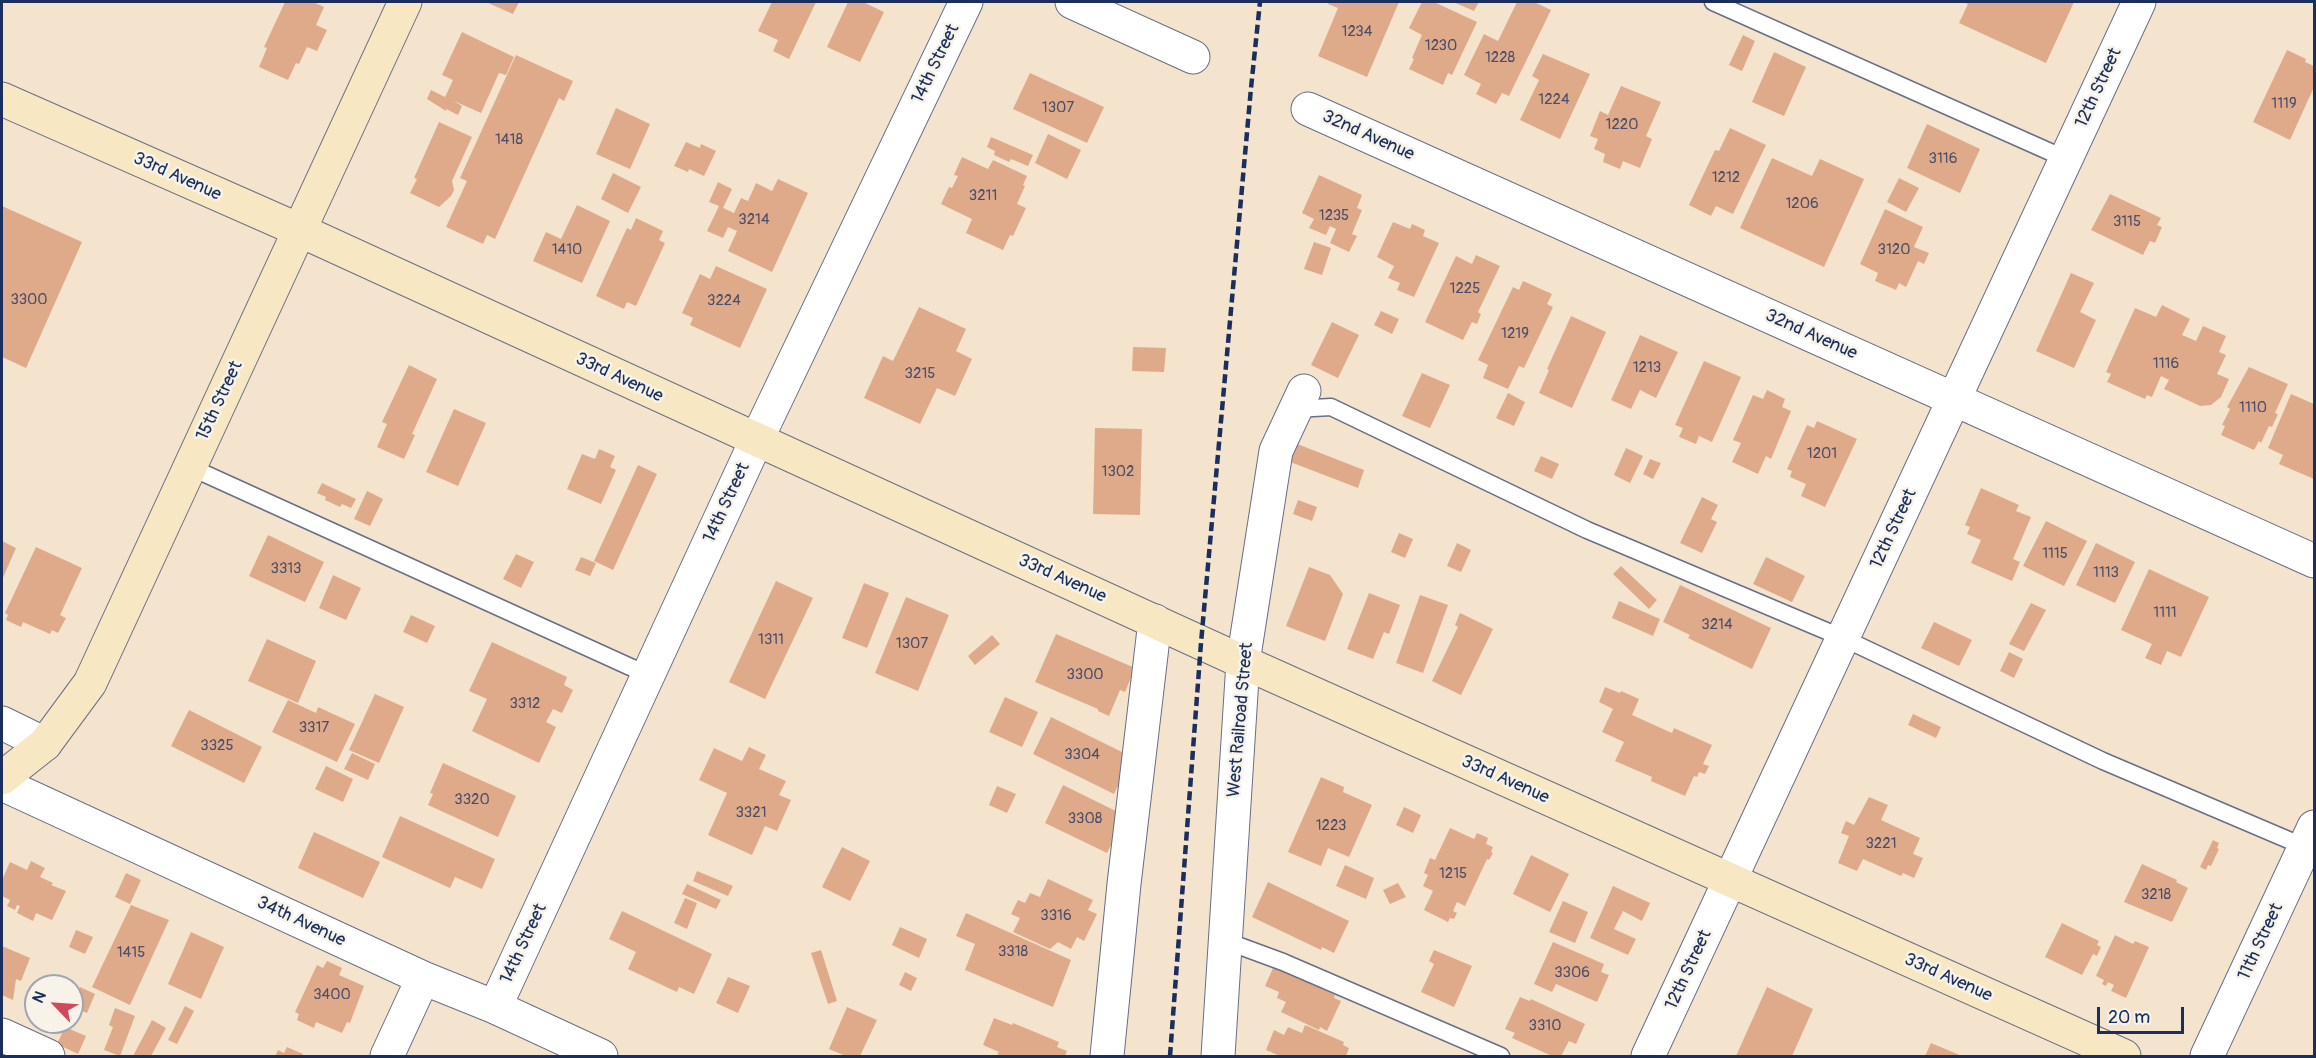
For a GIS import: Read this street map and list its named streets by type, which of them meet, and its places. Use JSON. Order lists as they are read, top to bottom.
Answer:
{
  "streets": {
    "street": [
      "14th Street",
      "12th Street",
      "32nd Avenue",
      "33rd Avenue",
      "15th Street",
      "West Railroad Street",
      "34th Avenue",
      "11th Street"
    ]
  },
  "crossings": [
    ["14th Street", "33rd Avenue"],
    ["14th Street", "34th Avenue"],
    ["12th Street", "32nd Avenue"],
    ["12th Street", "33rd Avenue"],
    ["33rd Avenue", "15th Street"],
    ["33rd Avenue", "West Railroad Street"]
  ],
  "house_numbers": [
    "1234",
    "1230",
    "1228",
    "1224",
    "1119",
    "1307",
    "1220",
    "1418",
    "3116",
    "1212",
    "3211",
    "1206",
    "1235",
    "3214",
    "3115",
    "1410",
    "3120",
    "1225",
    "3300",
    "3224",
    "1219",
    "1116",
    "1213",
    "3215",
    "1110",
    "1201",
    "1302",
    "1115",
    "3313",
    "1113",
    "1111",
    "3214",
    "1311",
    "1307",
    "3300",
    "3312",
    "3317",
    "3325",
    "3304",
    "3320",
    "3321",
    "3308",
    "1223",
    "3221",
    "1215",
    "3218",
    "3316",
    "3318",
    "1415",
    "3306",
    "3400",
    "3310"
  ],
  "scale_bar": "20 m",
  "north": "top left"
}
